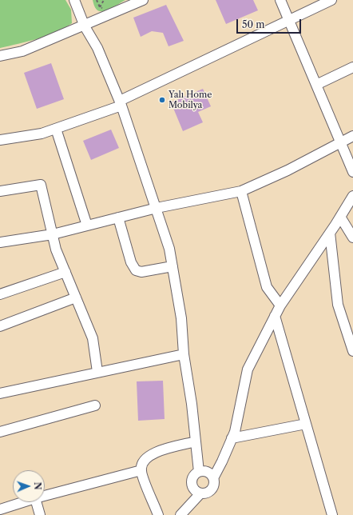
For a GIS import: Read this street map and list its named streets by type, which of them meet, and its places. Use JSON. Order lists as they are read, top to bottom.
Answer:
{
  "places": ["Yalı Home Mobilya"],
  "scale_bar": "50 m",
  "north": "right"
}
